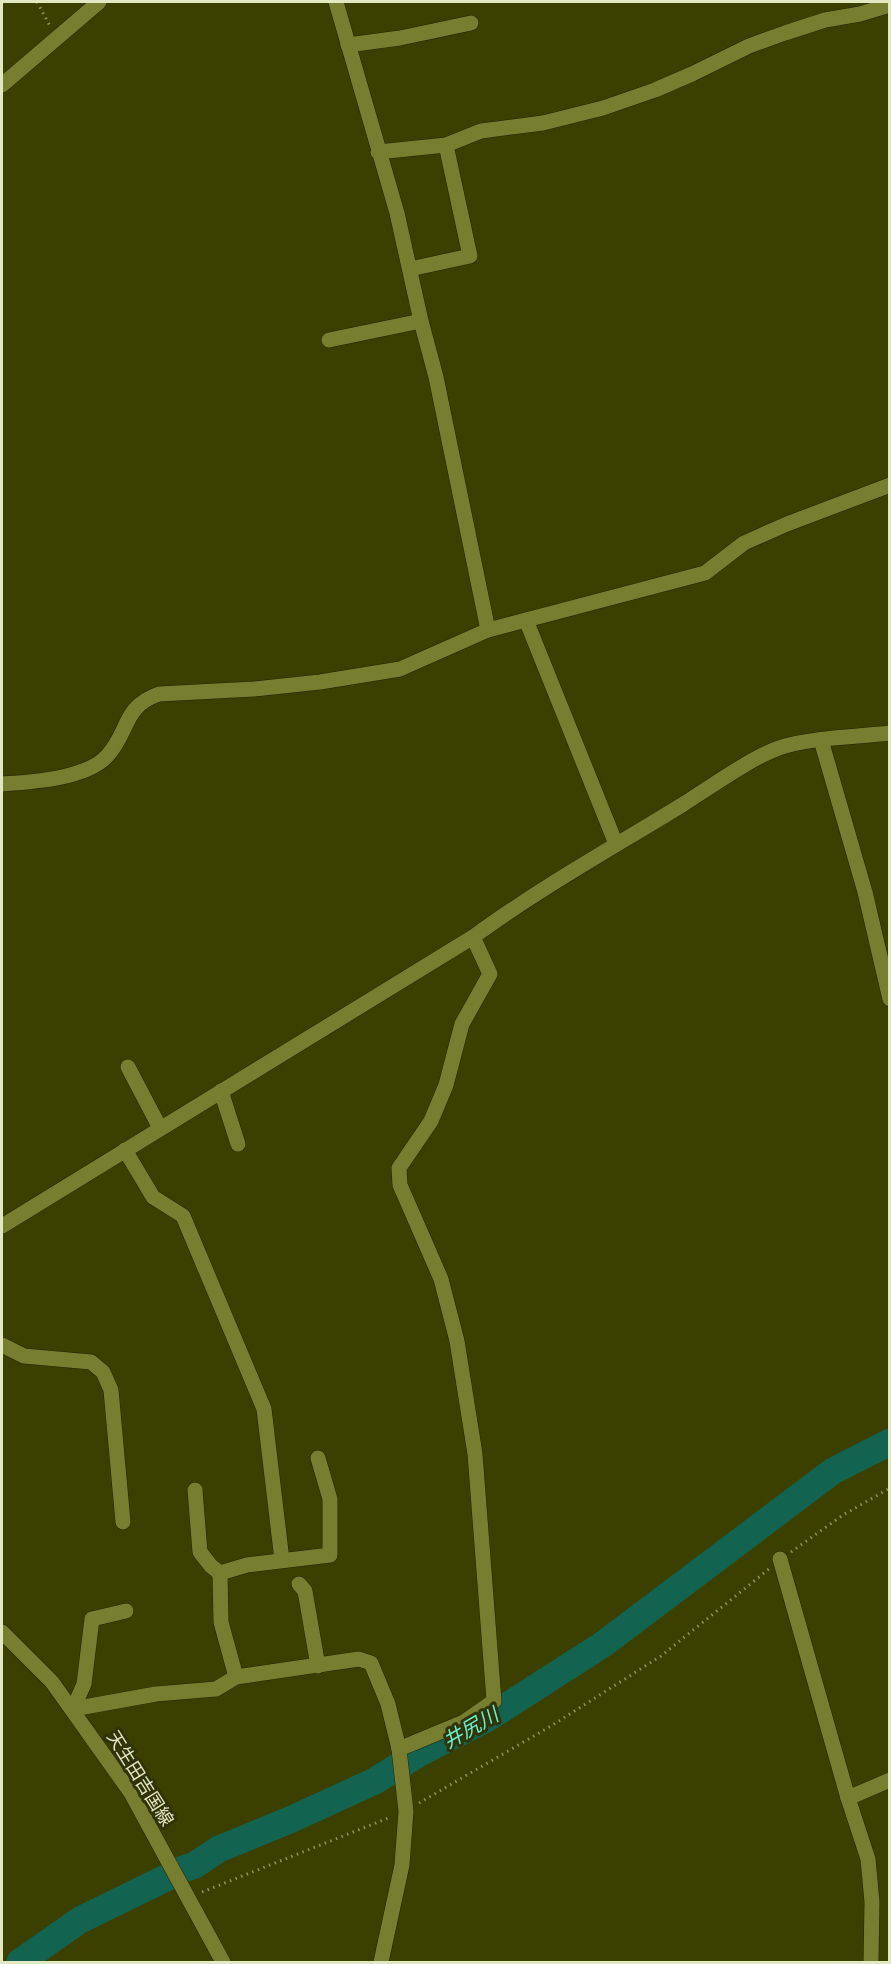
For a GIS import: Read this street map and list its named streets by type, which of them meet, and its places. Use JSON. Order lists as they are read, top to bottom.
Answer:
{
  "streets": {
    "street": ["天生田吉国線"]
  },
  "water": ["井尻川"]
}
